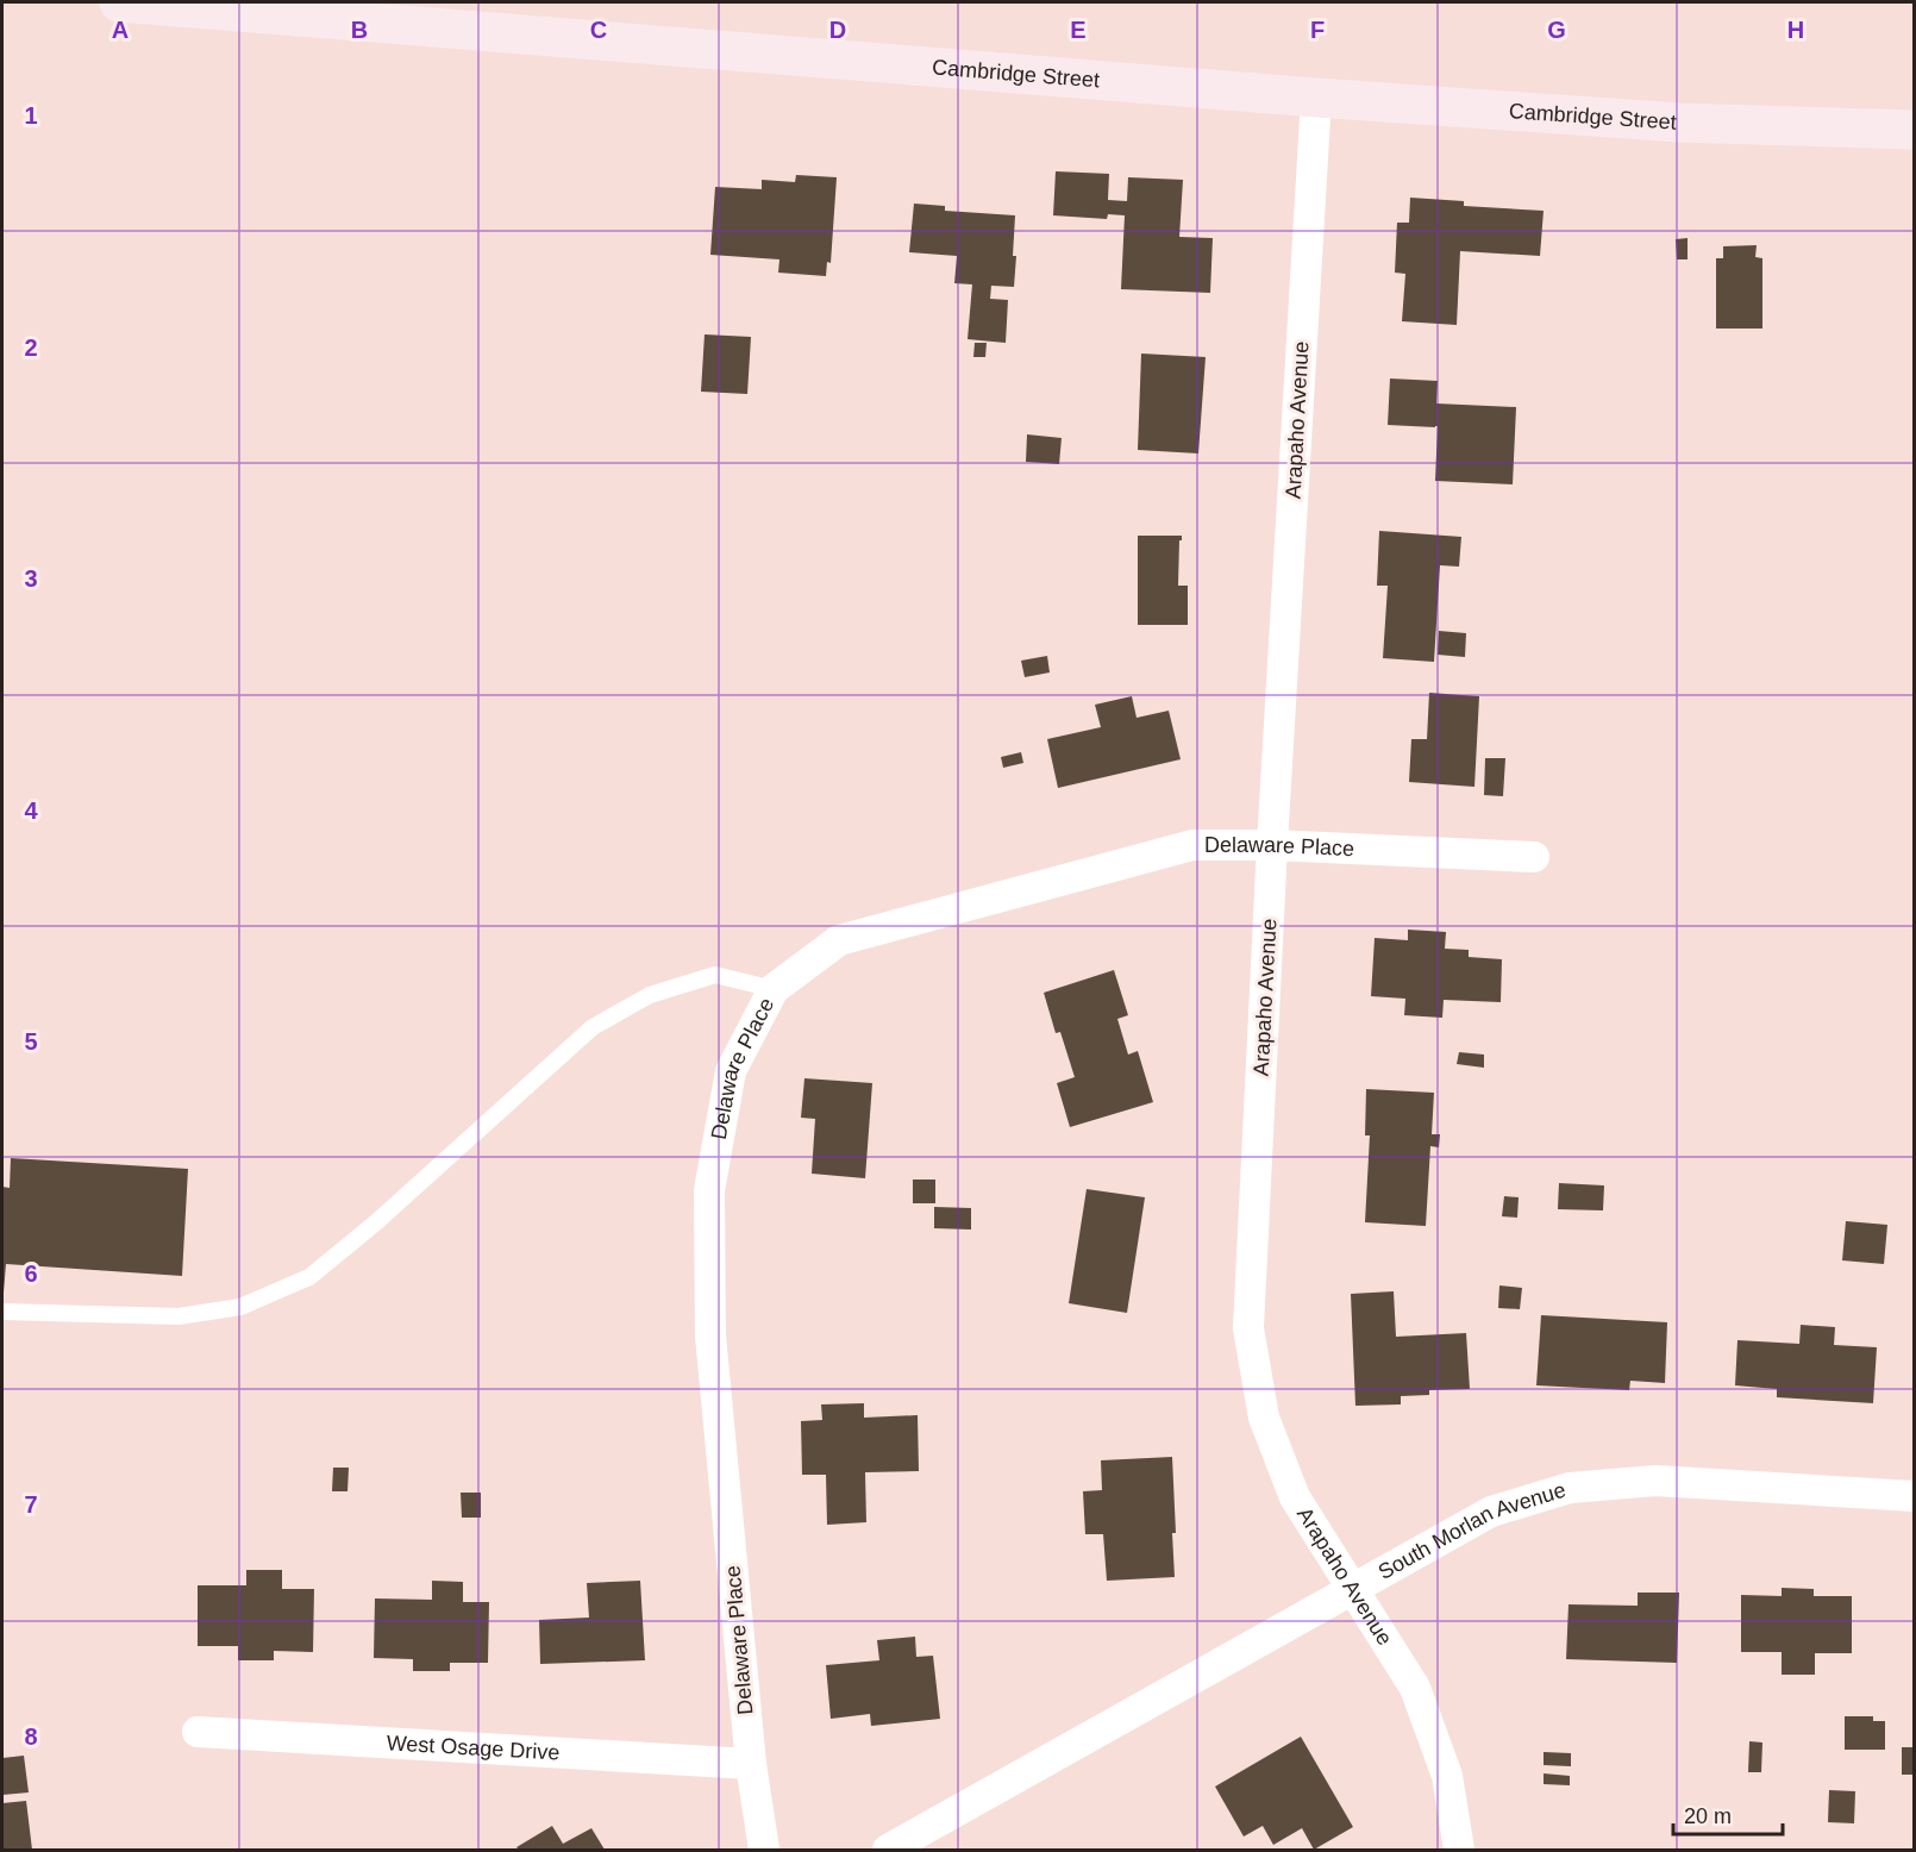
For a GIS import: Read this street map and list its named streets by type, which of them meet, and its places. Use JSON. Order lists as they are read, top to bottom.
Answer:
{
  "streets": {
    "street": [
      "Cambridge Street",
      "Arapaho Avenue",
      "Delaware Place",
      "South Morlan Avenue",
      "West Osage Drive"
    ]
  },
  "crossings": [
    ["Cambridge Street", "Arapaho Avenue"],
    ["Arapaho Avenue", "Delaware Place"],
    ["Arapaho Avenue", "South Morlan Avenue"],
    ["Delaware Place", "West Osage Drive"]
  ],
  "scale_bar": "20 m",
  "grid": {
    "columns": [
      "A",
      "B",
      "C",
      "D",
      "E",
      "F",
      "G",
      "H"
    ],
    "rows": [
      "1",
      "2",
      "3",
      "4",
      "5",
      "6",
      "7",
      "8"
    ]
  }
}
